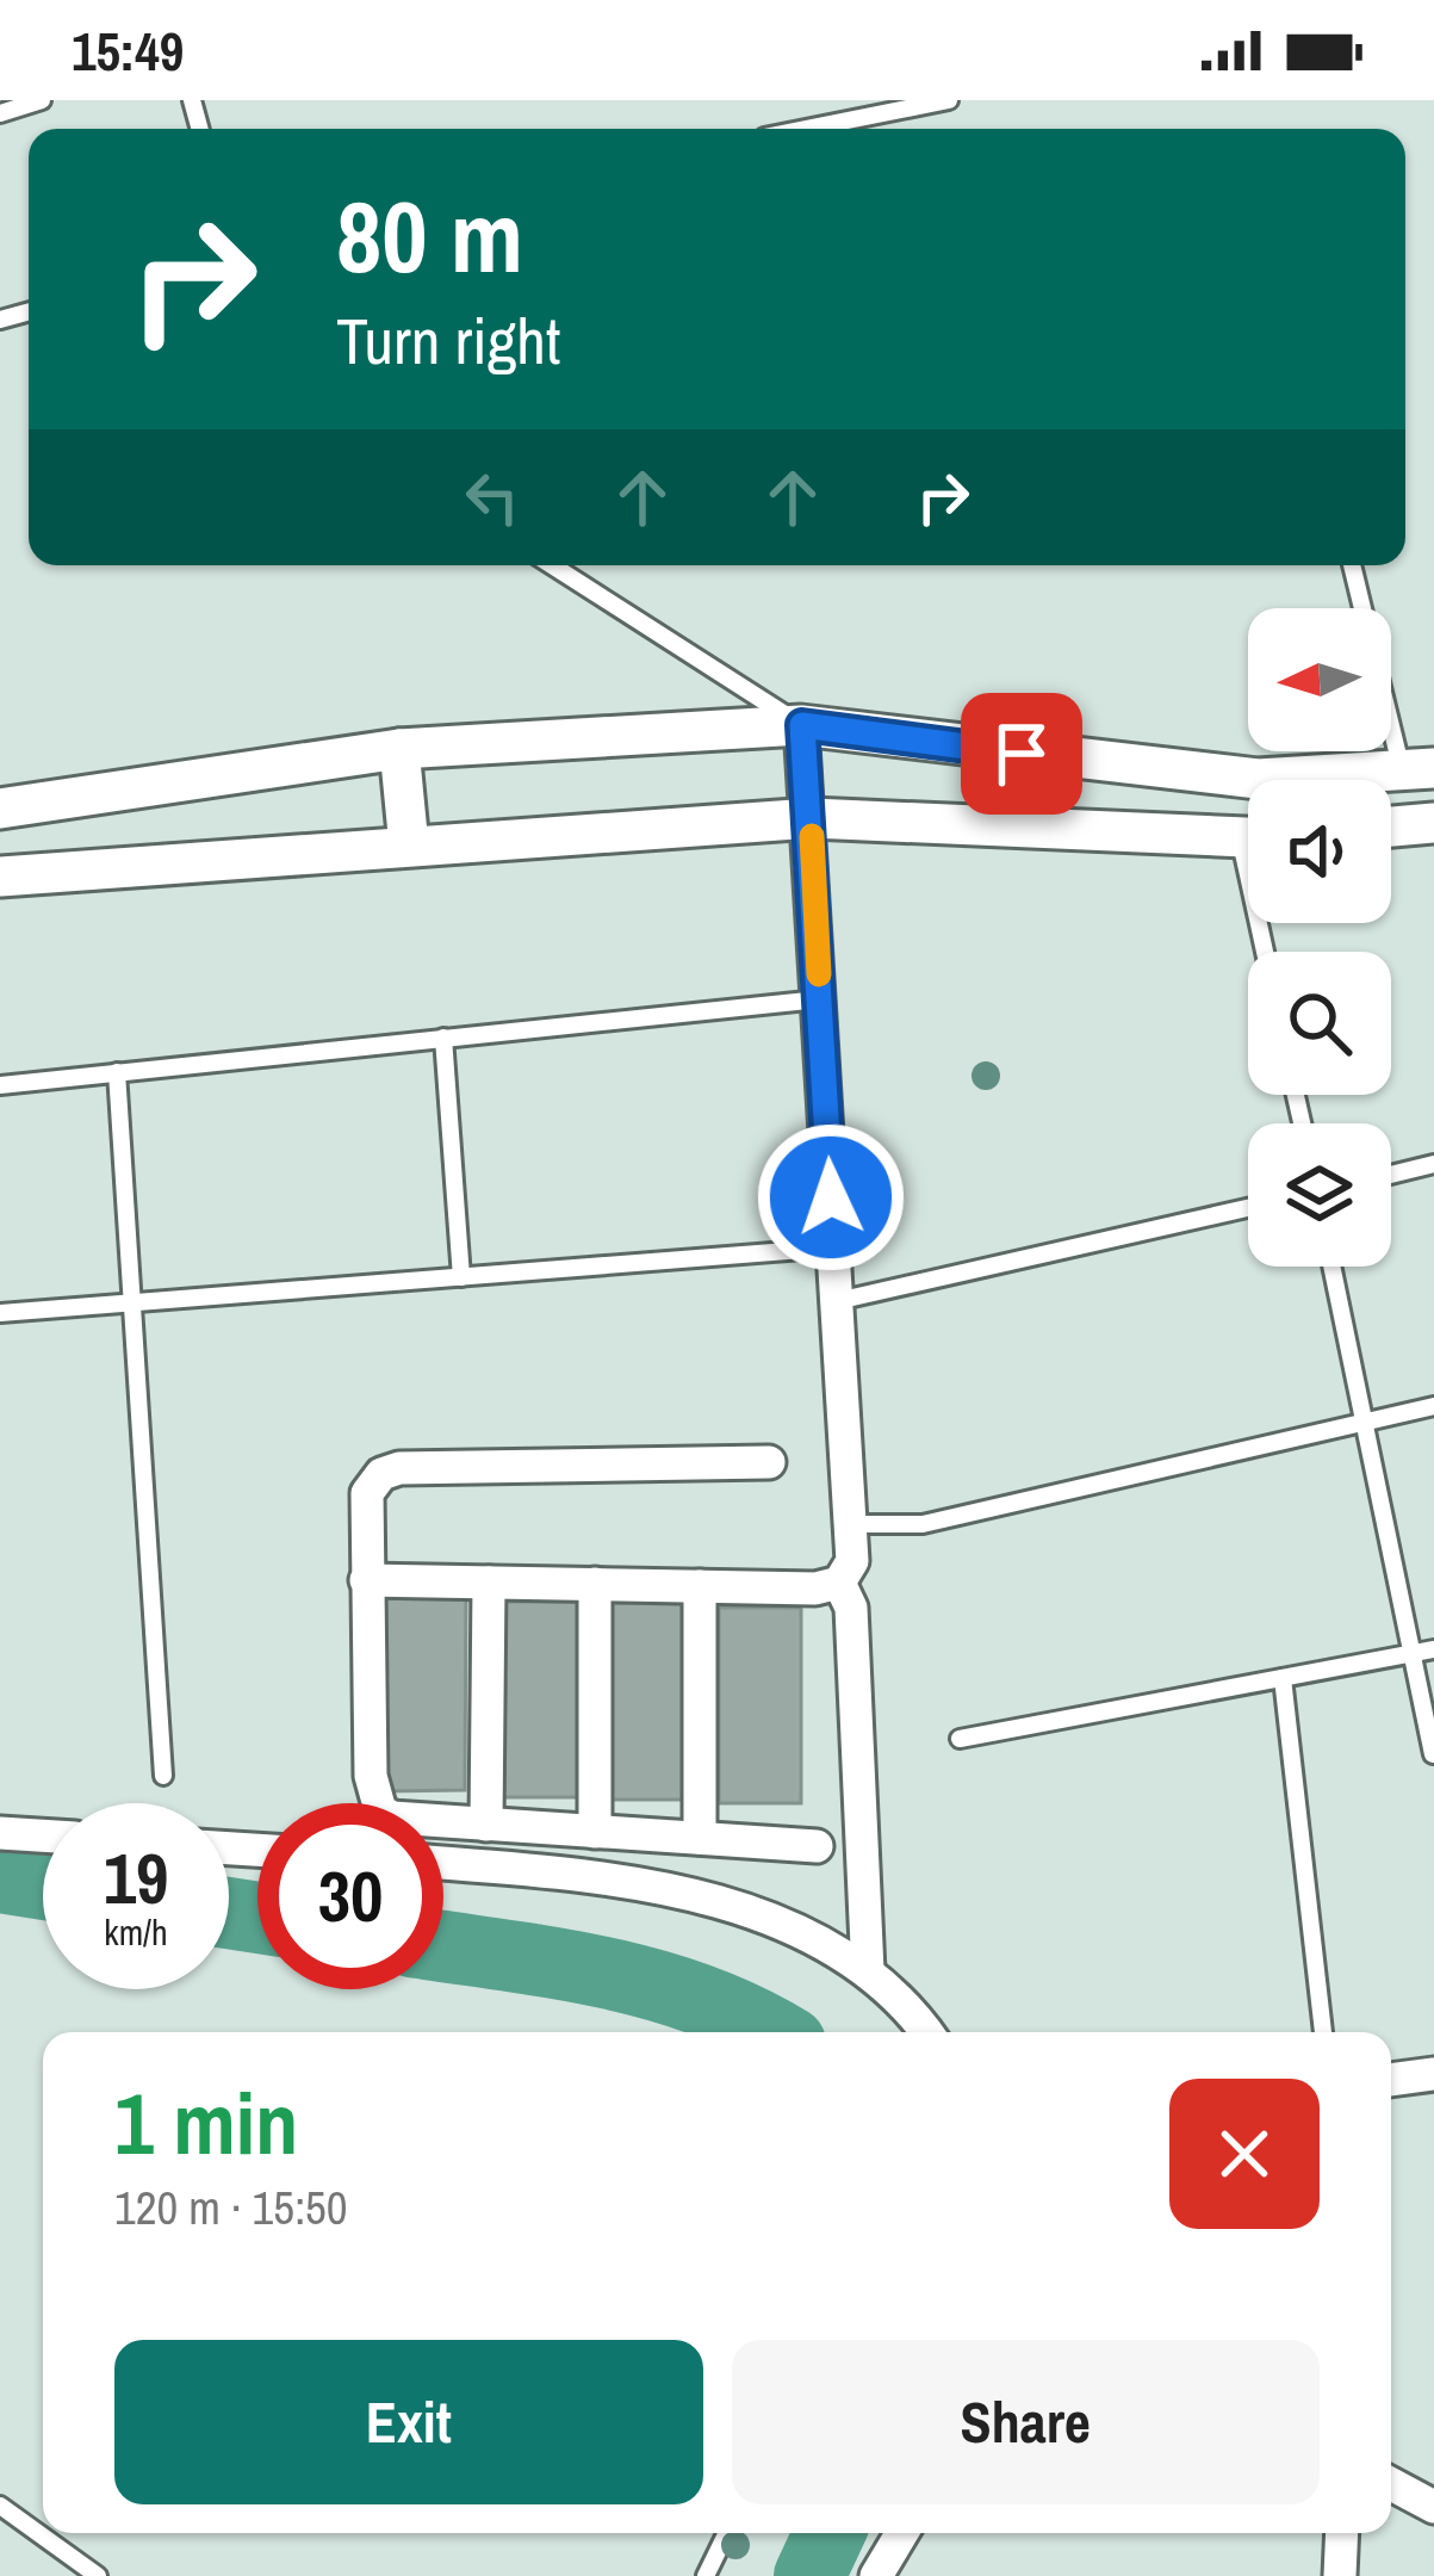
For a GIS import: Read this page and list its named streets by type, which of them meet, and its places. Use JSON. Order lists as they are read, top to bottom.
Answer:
{
  "north": "left",
  "page": {
    "status": "15:49",
    "turn": ["80 m", "Turn right"],
    "speed": "19 km/h",
    "limit": "30",
    "heading": ["1 min", "120 m · 15:50"],
    "buttons": ["Exit", "Share"]
  }
}
